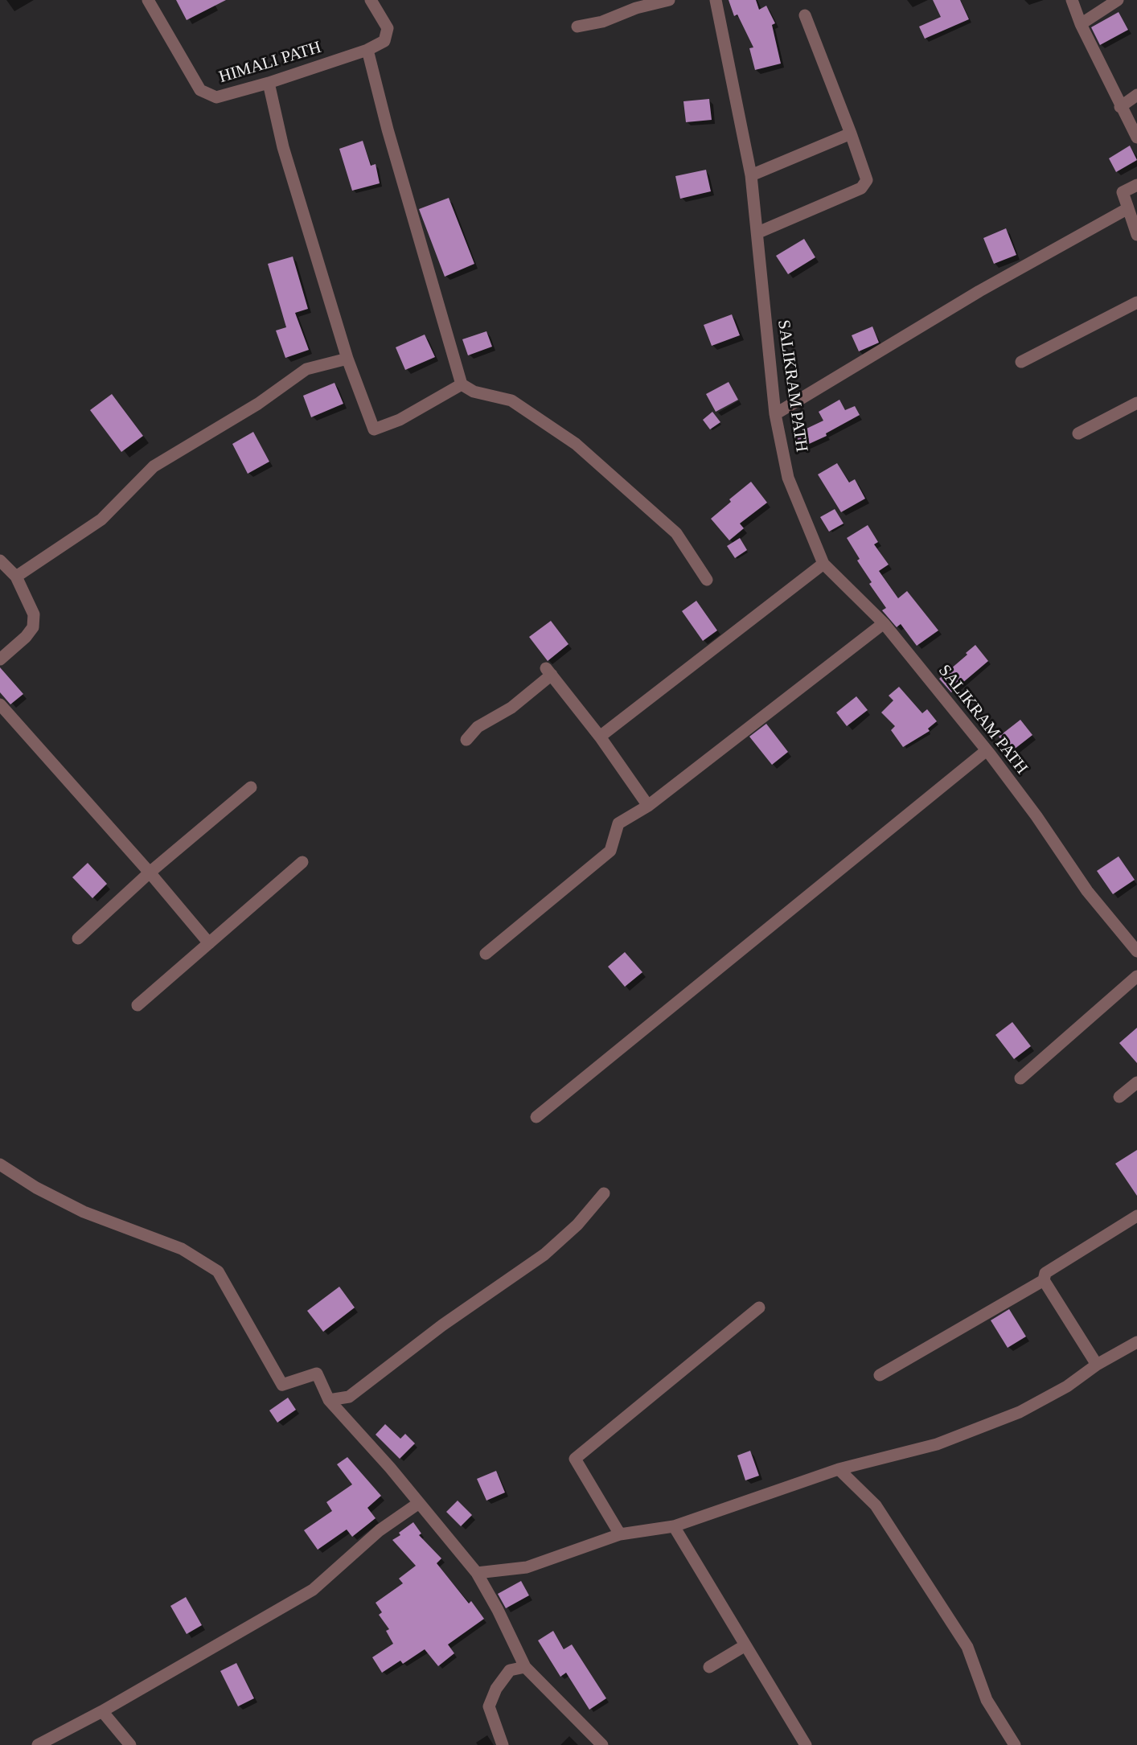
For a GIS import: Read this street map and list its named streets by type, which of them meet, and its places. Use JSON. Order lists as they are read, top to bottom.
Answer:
{
  "streets": {
    "street": ["HIMALI PATH", "SALIKRAM PATH"]
  }
}
